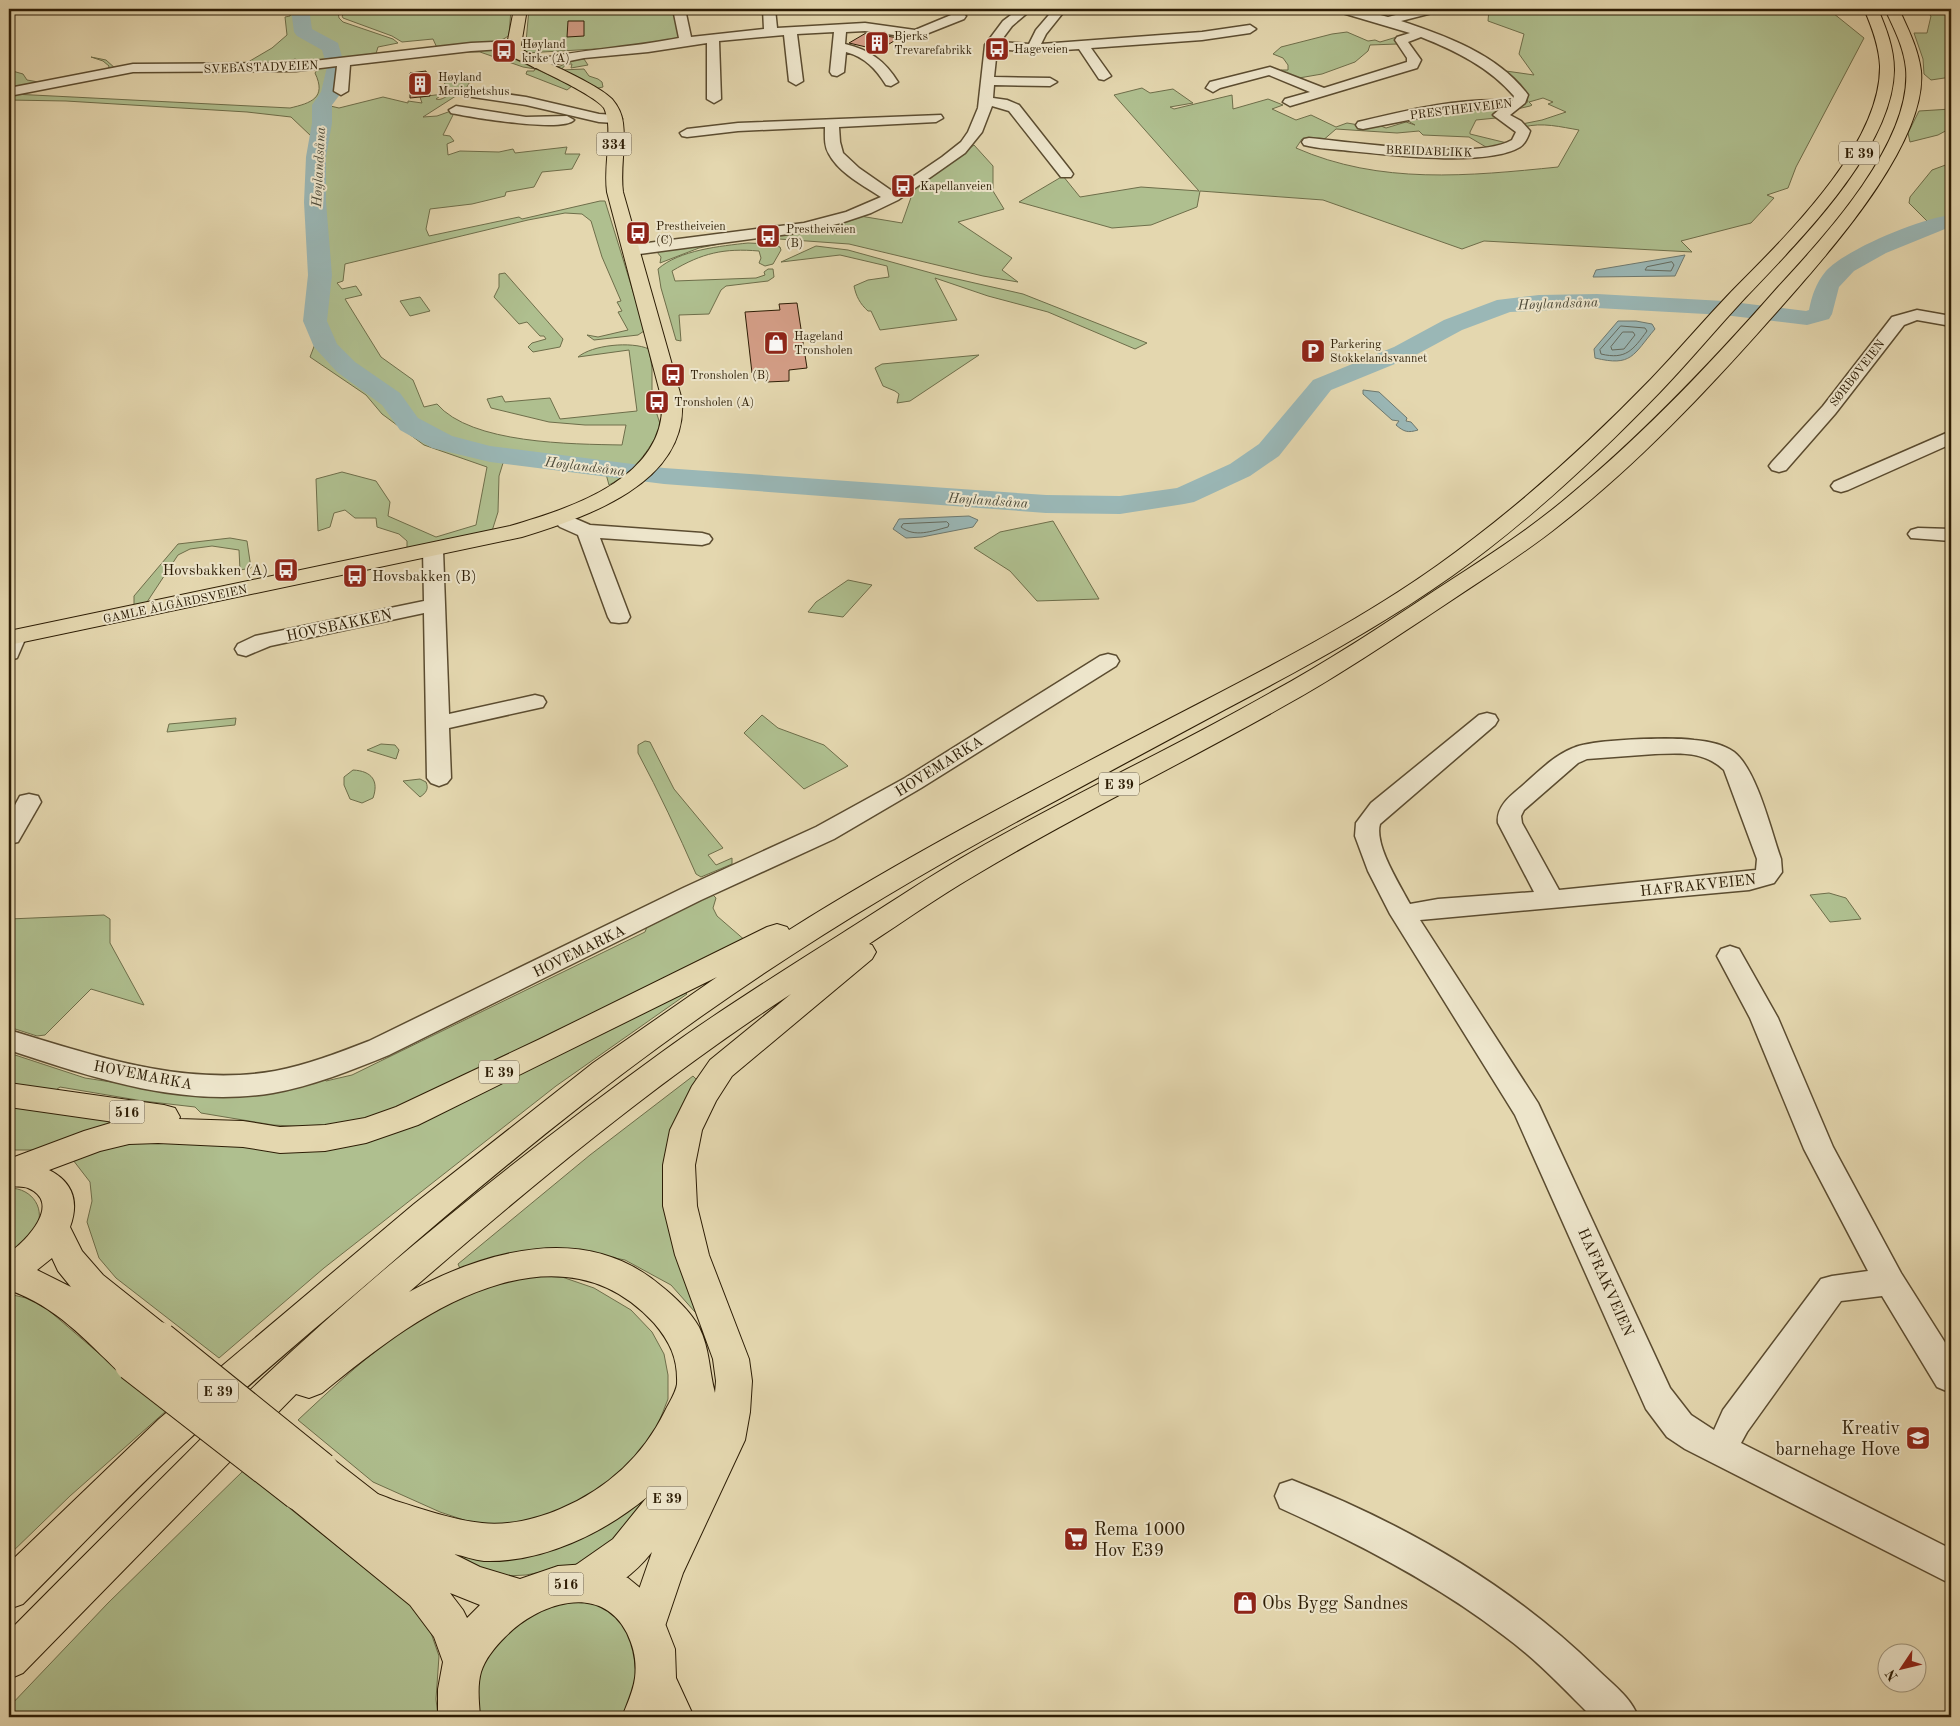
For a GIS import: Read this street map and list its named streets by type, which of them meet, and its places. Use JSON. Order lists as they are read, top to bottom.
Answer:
{
  "streets": {
    "main road": [
      "334",
      "E 39",
      "GAMLE ÅLGÅRDSVEIEN",
      "516"
    ],
    "street": [
      "SVEBASTADVEIEN",
      "PRESTHEIVEIEN",
      "BREIDABLIKK",
      "SØRBØVEIEN",
      "HOVSBAKKEN",
      "HOVEMARKA",
      "HAFRAKVEIEN"
    ]
  },
  "crossings": [
    ["SVEBASTADVEIEN", "334"],
    ["PRESTHEIVEIEN", "BREIDABLIKK"],
    ["334", "GAMLE ÅLGÅRDSVEIEN"],
    ["E 39", "516"]
  ],
  "water": ["Høylandsåna"],
  "places": {
    "building": ["Bjerks Trevarefabrikk", "Høyland Menighetshus"],
    "bus stop": [
      "Hageveien",
      "Høyland kirke (A)",
      "Kapellanveien",
      "Prestheiveien (C)",
      "Prestheiveien (B)",
      "Tronsholen (B)",
      "Tronsholen (A)",
      "Hovsbakken (A)",
      "Hovsbakken (B)"
    ],
    "shop": ["Hageland Tronsholen", "Obs Bygg Sandnes"],
    "parking": ["Parkering Stokkelandsvannet"],
    "school or university": ["Kreativ barnehage Hove"],
    "supermarket": ["Rema 1000 Hov E39"]
  },
  "north": "bottom left"
}
